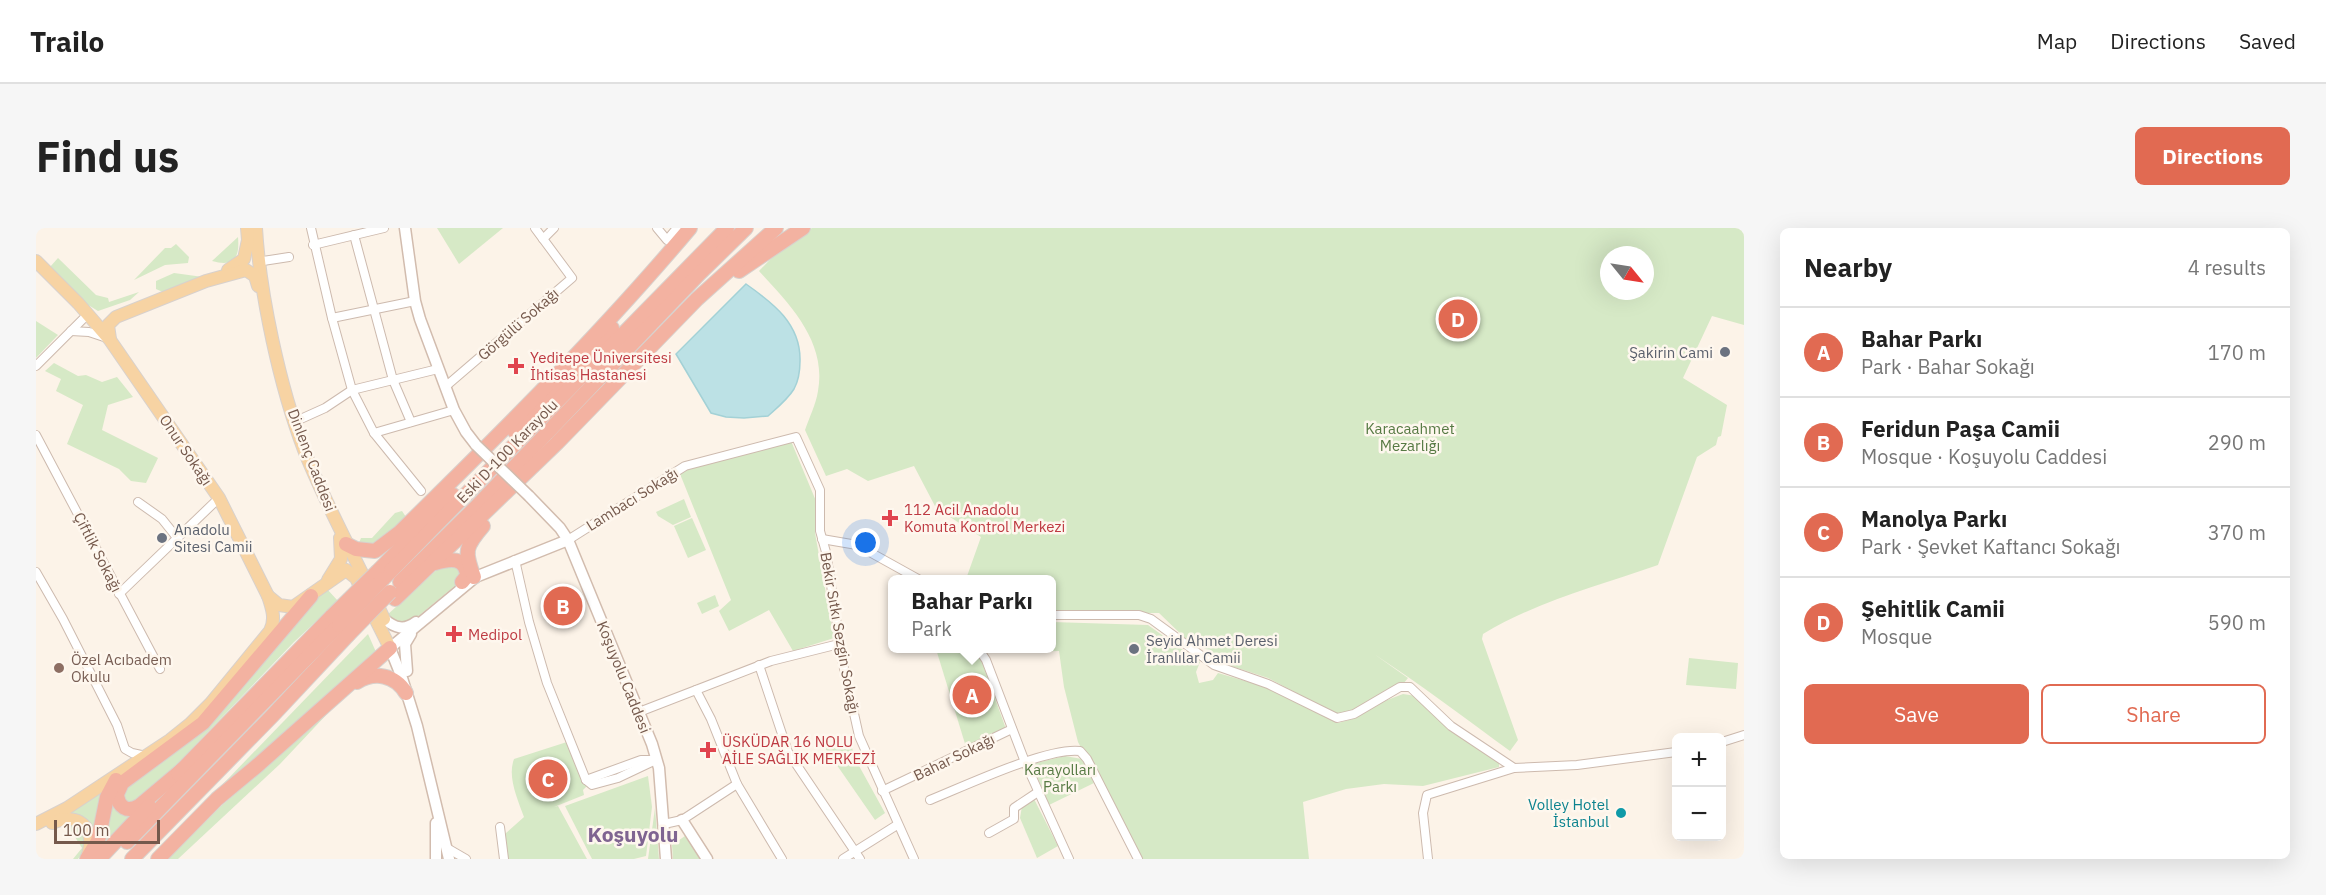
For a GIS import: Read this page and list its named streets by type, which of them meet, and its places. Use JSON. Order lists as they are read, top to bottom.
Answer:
{
  "streets": {
    "highway": ["Eski D-100 Karayolu"],
    "main road": [
      "Onur Sokağı",
      "Dinlenç Caddesi",
      "Lambacı Sokağı",
      "Koşuyolu Caddesi"
    ],
    "street": [
      "Görgülü Sokağı",
      "Çiftlik Sokağı",
      "Bekir Sıtkı Sezgin Sokağı",
      "Bahar Sokağı"
    ]
  },
  "crossings": [
    ["Görgülü Sokağı", "Koşuyolu Caddesi"],
    ["Onur Sokağı", "Dinlenç Caddesi"],
    ["Dinlenç Caddesi", "Lambacı Sokağı"],
    ["Lambacı Sokağı", "Bekir Sıtkı Sezgin Sokağı"],
    ["Lambacı Sokağı", "Koşuyolu Caddesi"],
    ["Bekir Sıtkı Sezgin Sokağı", "Bahar Sokağı"]
  ],
  "districts": ["Koşuyolu"],
  "parks": ["Karacaahmet Mezarlığı", "Karayolları Parkı"],
  "places": {
    "other": [
      "Şakirin Cami",
      "Anadolu Sitesi Camii",
      "Seyid Ahmet Deresi İranlılar Camii",
      "Özel Acıbadem Okulu",
      "Volley Hotel İstanbul"
    ],
    "health": [
      "Yeditepe Üniversitesi İhtisas Hastanesi",
      "112 Acil Anadolu Komuta Kontrol Merkezi",
      "Medipol",
      "ÜSKÜDAR 16 NOLU AİLE SAĞLIK MERKEZİ"
    ]
  },
  "scale_bar": "100 m",
  "north": "bottom right",
  "page": {
    "header": "Trailo",
    "nav": ["Map", "Directions", "Saved"],
    "buttons": [
      "Directions",
      ["Save", "Share"]
    ],
    "title": "Find us",
    "heading": ["Nearby", "4 results"],
    "pins": [
      "D",
      "B",
      "A",
      "C"
    ],
    "list": [
      {
        "mark": "A",
        "name": "Bahar Parkı",
        "note": "Park · Bahar Sokağı",
        "value": "170 m"
      },
      {
        "mark": "B",
        "name": "Feridun Paşa Camii",
        "note": "Mosque · Koşuyolu Caddesi",
        "value": "290 m"
      },
      {
        "mark": "C",
        "name": "Manolya Parkı",
        "note": "Park · Şevket Kaftancı Sokağı",
        "value": "370 m"
      },
      {
        "mark": "D",
        "name": "Şehitlik Camii",
        "note": "Mosque",
        "value": "590 m"
      }
    ],
    "popup": ["Bahar Parkı", "Park"],
    "map_buttons": ["+", "−"],
    "scale": "100 m"
  }
}
